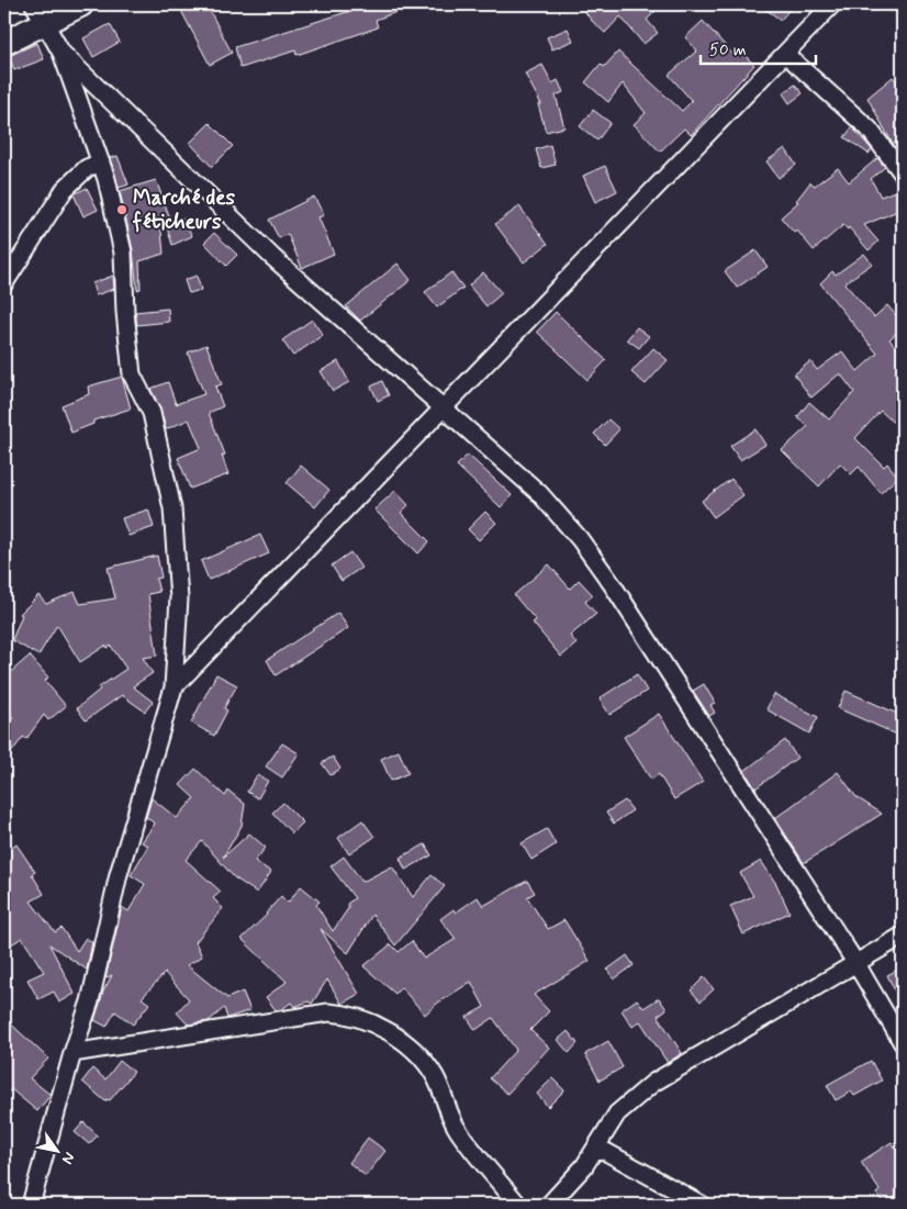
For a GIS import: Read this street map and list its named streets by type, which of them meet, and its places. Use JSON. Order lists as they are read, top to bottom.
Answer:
{
  "places": ["Marché des féticheurs"],
  "scale_bar": "50 m",
  "north": "bottom right"
}
